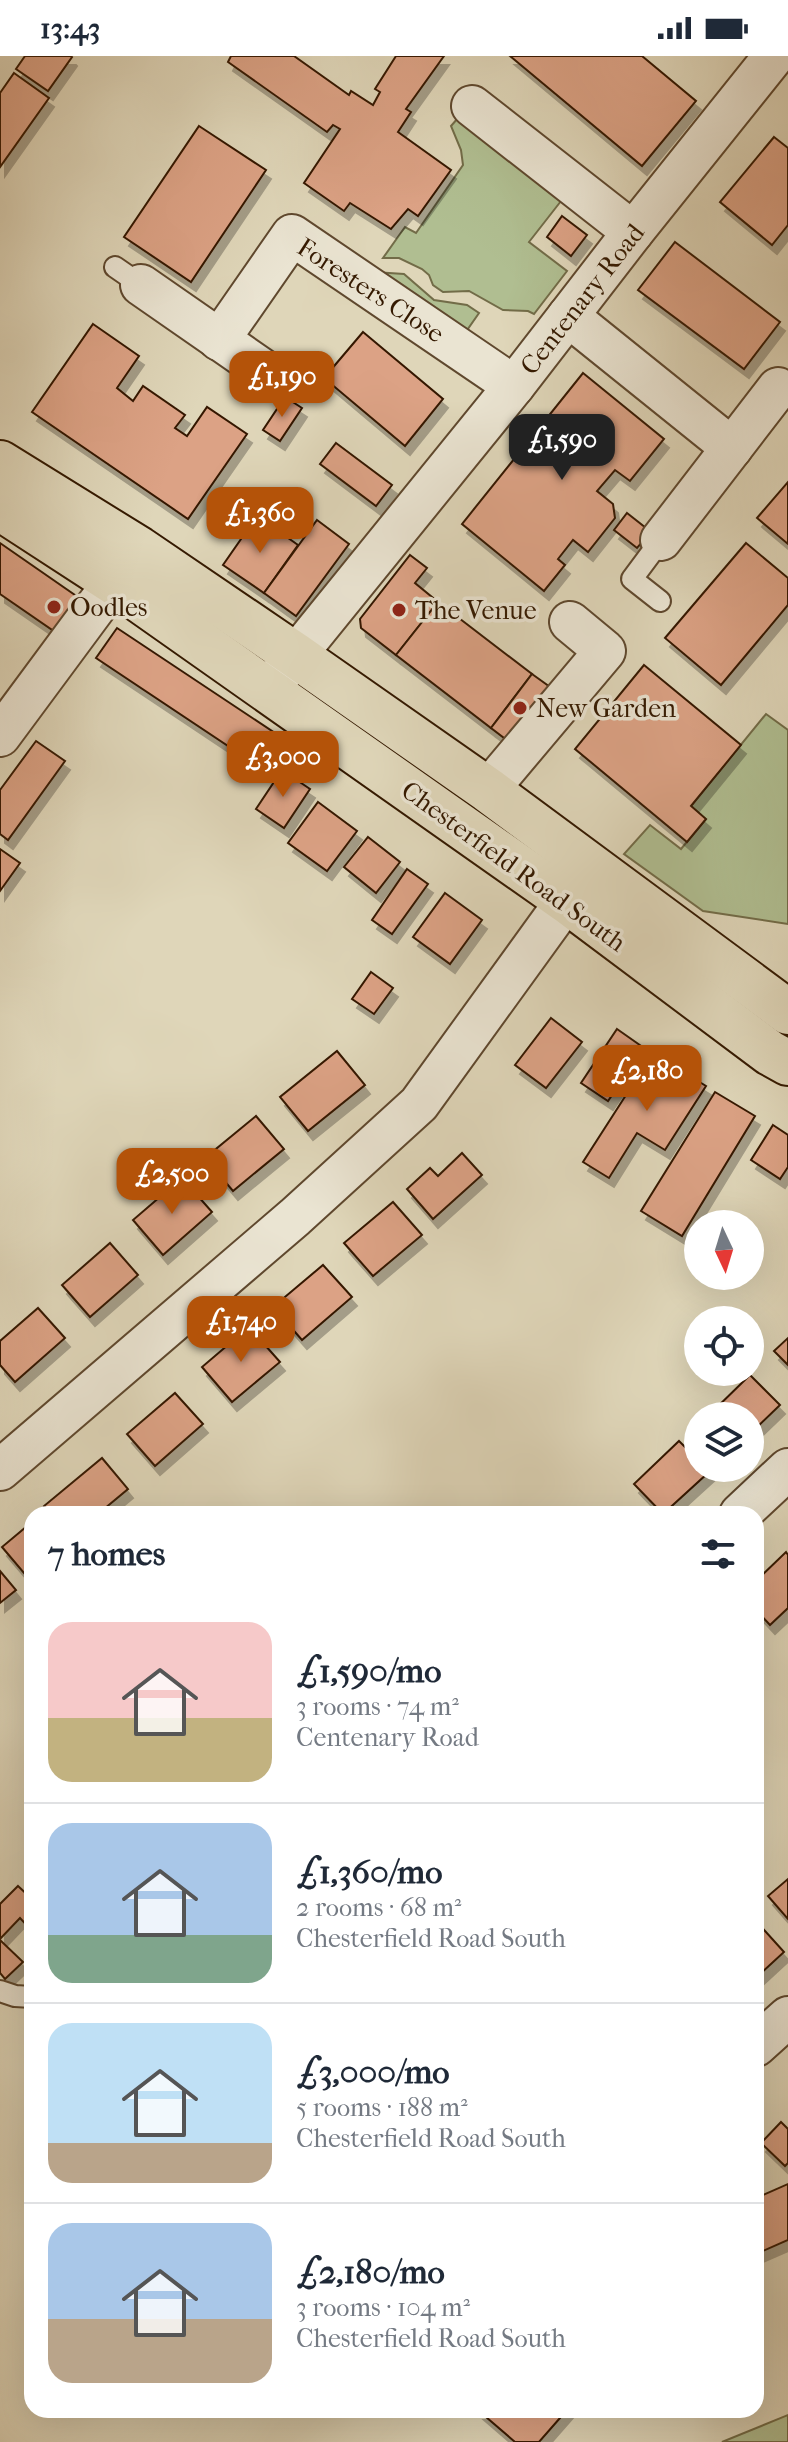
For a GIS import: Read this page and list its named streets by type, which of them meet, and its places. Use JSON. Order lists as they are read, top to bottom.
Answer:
{
  "streets": {
    "main road": ["Chesterfield Road South"],
    "street": ["Foresters Close", "Centenary Road"]
  },
  "crossings": [
    ["Foresters Close", "Centenary Road"],
    ["Centenary Road", "Chesterfield Road South"]
  ],
  "places": ["Oodles", "The Venue", "New Garden"],
  "north": "bottom",
  "page": {
    "status": "13:43",
    "price": [
      "£1,190",
      "£1,590",
      "£1,360",
      "£3,000",
      "£2,180",
      "£2,500",
      "£1,740"
    ],
    "heading": "7 homes",
    "list": [
      {
        "name": "£1,590/mo",
        "note": "3 rooms · 74 m² · Centenary Road"
      },
      {
        "name": "£1,360/mo",
        "note": "2 rooms · 68 m² · Chesterfield Road South"
      },
      {
        "name": "£3,000/mo",
        "note": "5 rooms · 188 m² · Chesterfield Road South"
      },
      {
        "name": "£2,180/mo",
        "note": "3 rooms · 104 m² · Chesterfield Road South"
      }
    ]
  }
}
